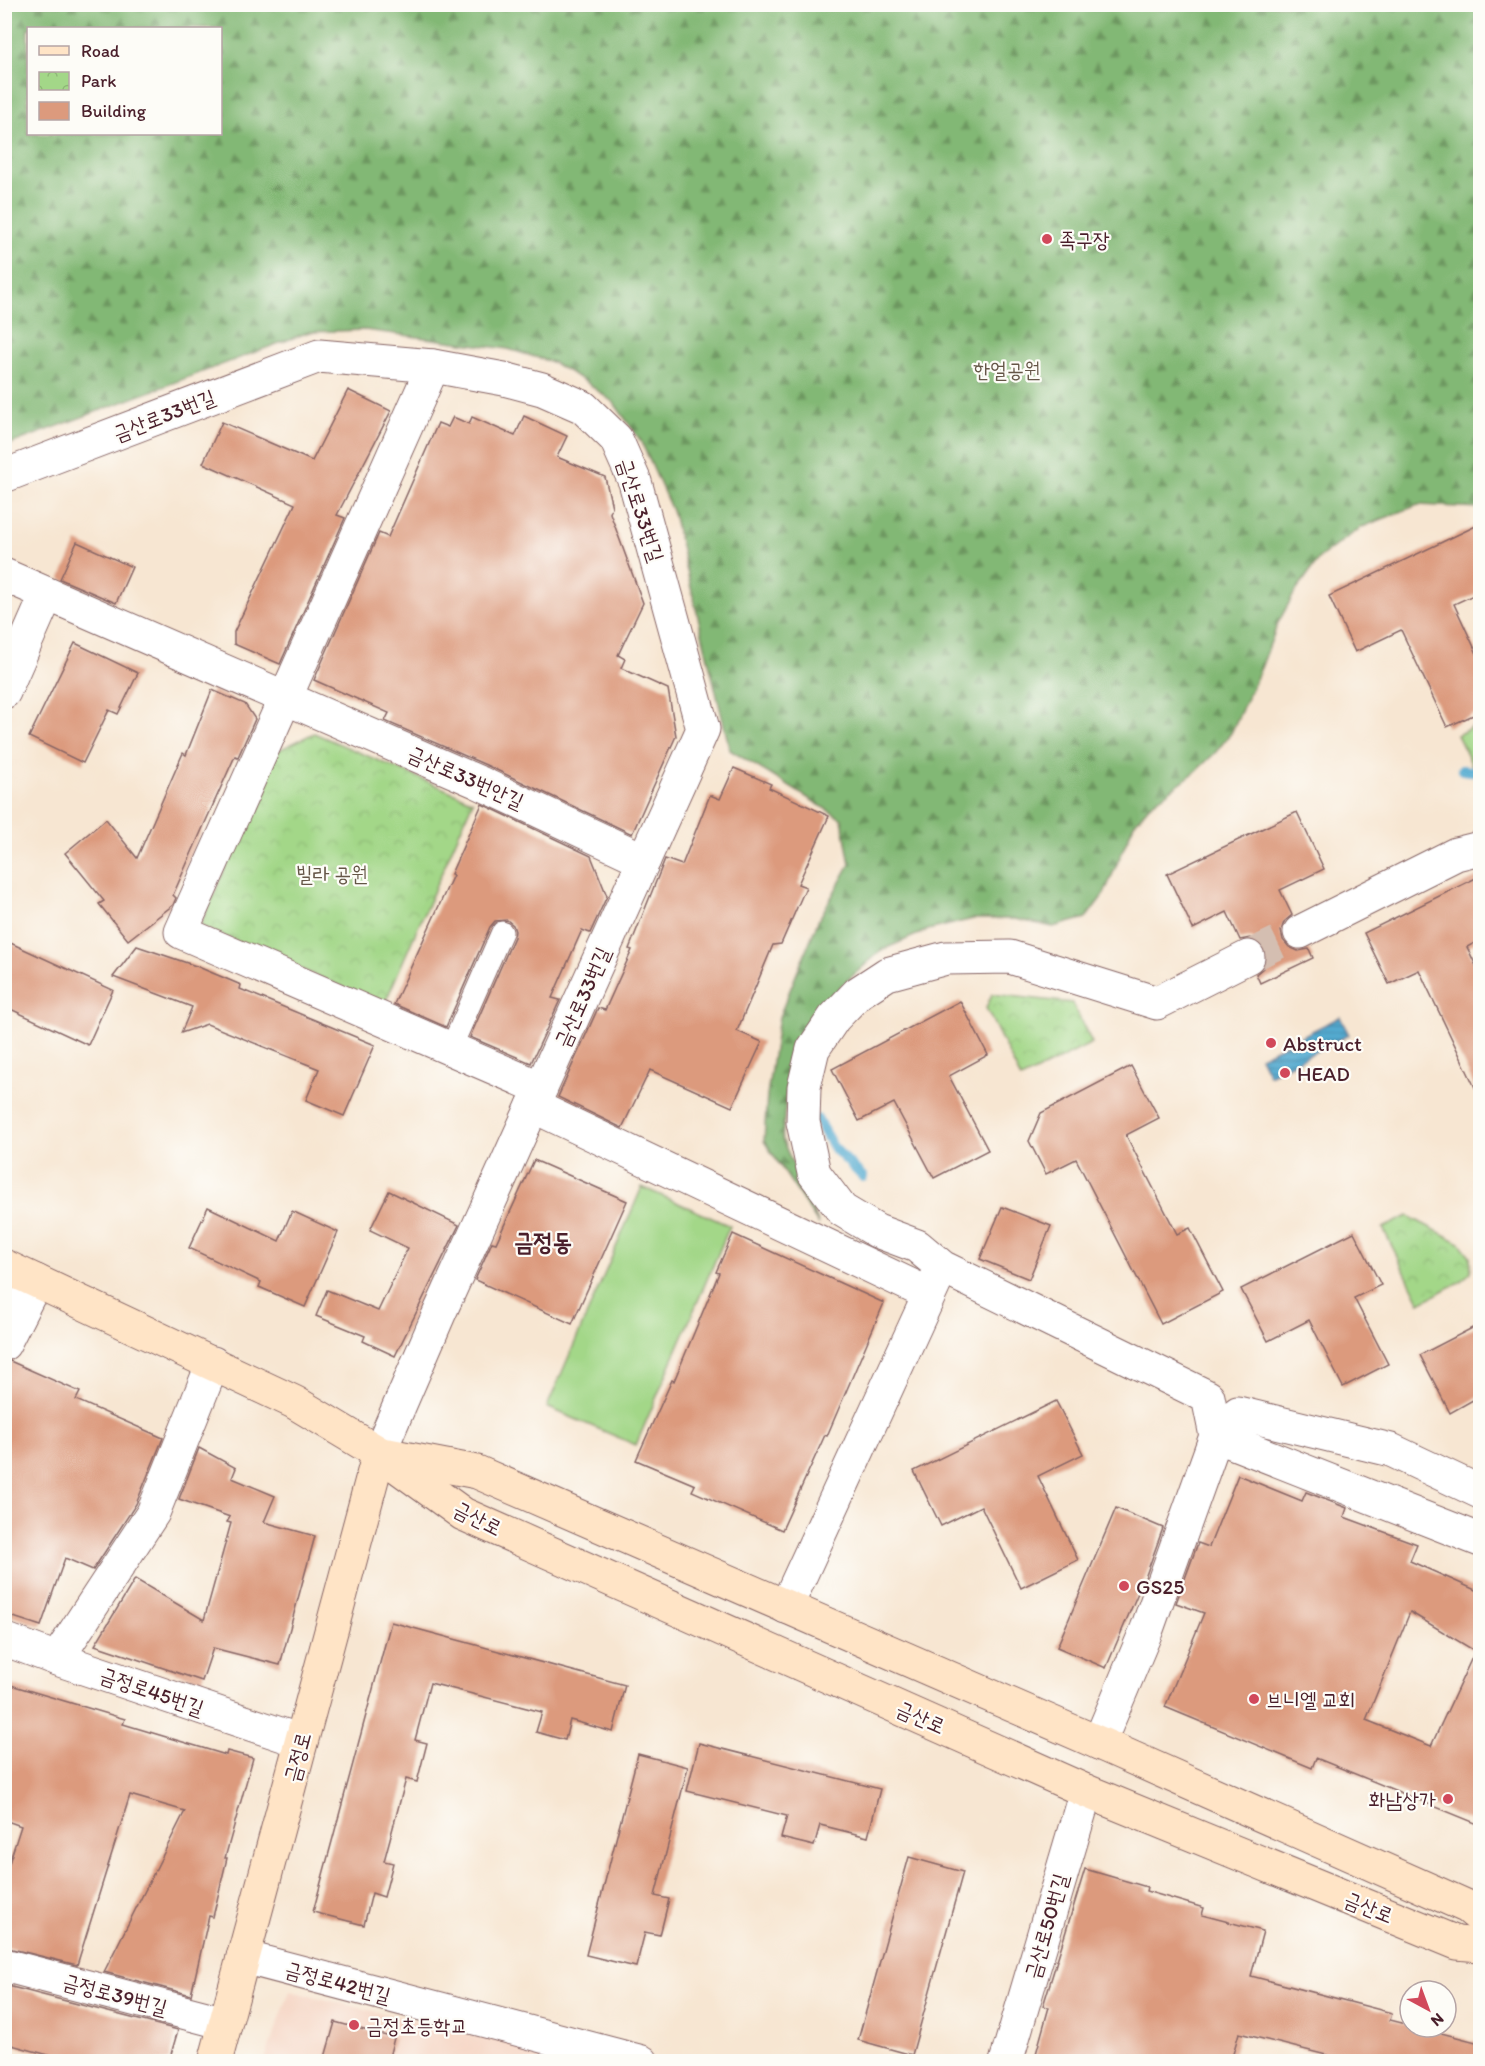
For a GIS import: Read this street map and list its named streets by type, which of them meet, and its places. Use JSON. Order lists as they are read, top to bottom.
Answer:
{
  "streets": {
    "street": [
      "금산로33번길",
      "금산로33번안길",
      "금산로",
      "금정로45번길",
      "금정로",
      "금산로50번길",
      "금정로42번길",
      "금정로39번길"
    ]
  },
  "crossings": [
    ["금산로33번길", "금산로33번안길"],
    ["금산로33번길", "금산로"],
    ["금산로33번길", "금정로"],
    ["금산로", "금정로"],
    ["금산로", "금산로50번길"],
    ["금정로45번길", "금정로"],
    ["금정로", "금정로42번길"],
    ["금정로", "금정로39번길"]
  ],
  "districts": ["금정동"],
  "parks": ["한얼공원", "빌라 공원"],
  "places": [
    "족구장",
    "Abstruct",
    "HEAD",
    "GS25",
    "브니엘 교회",
    "화남상가",
    "금정초등학교"
  ],
  "legend": ["Road", "Park", "Building"],
  "north": "bottom right"
}
